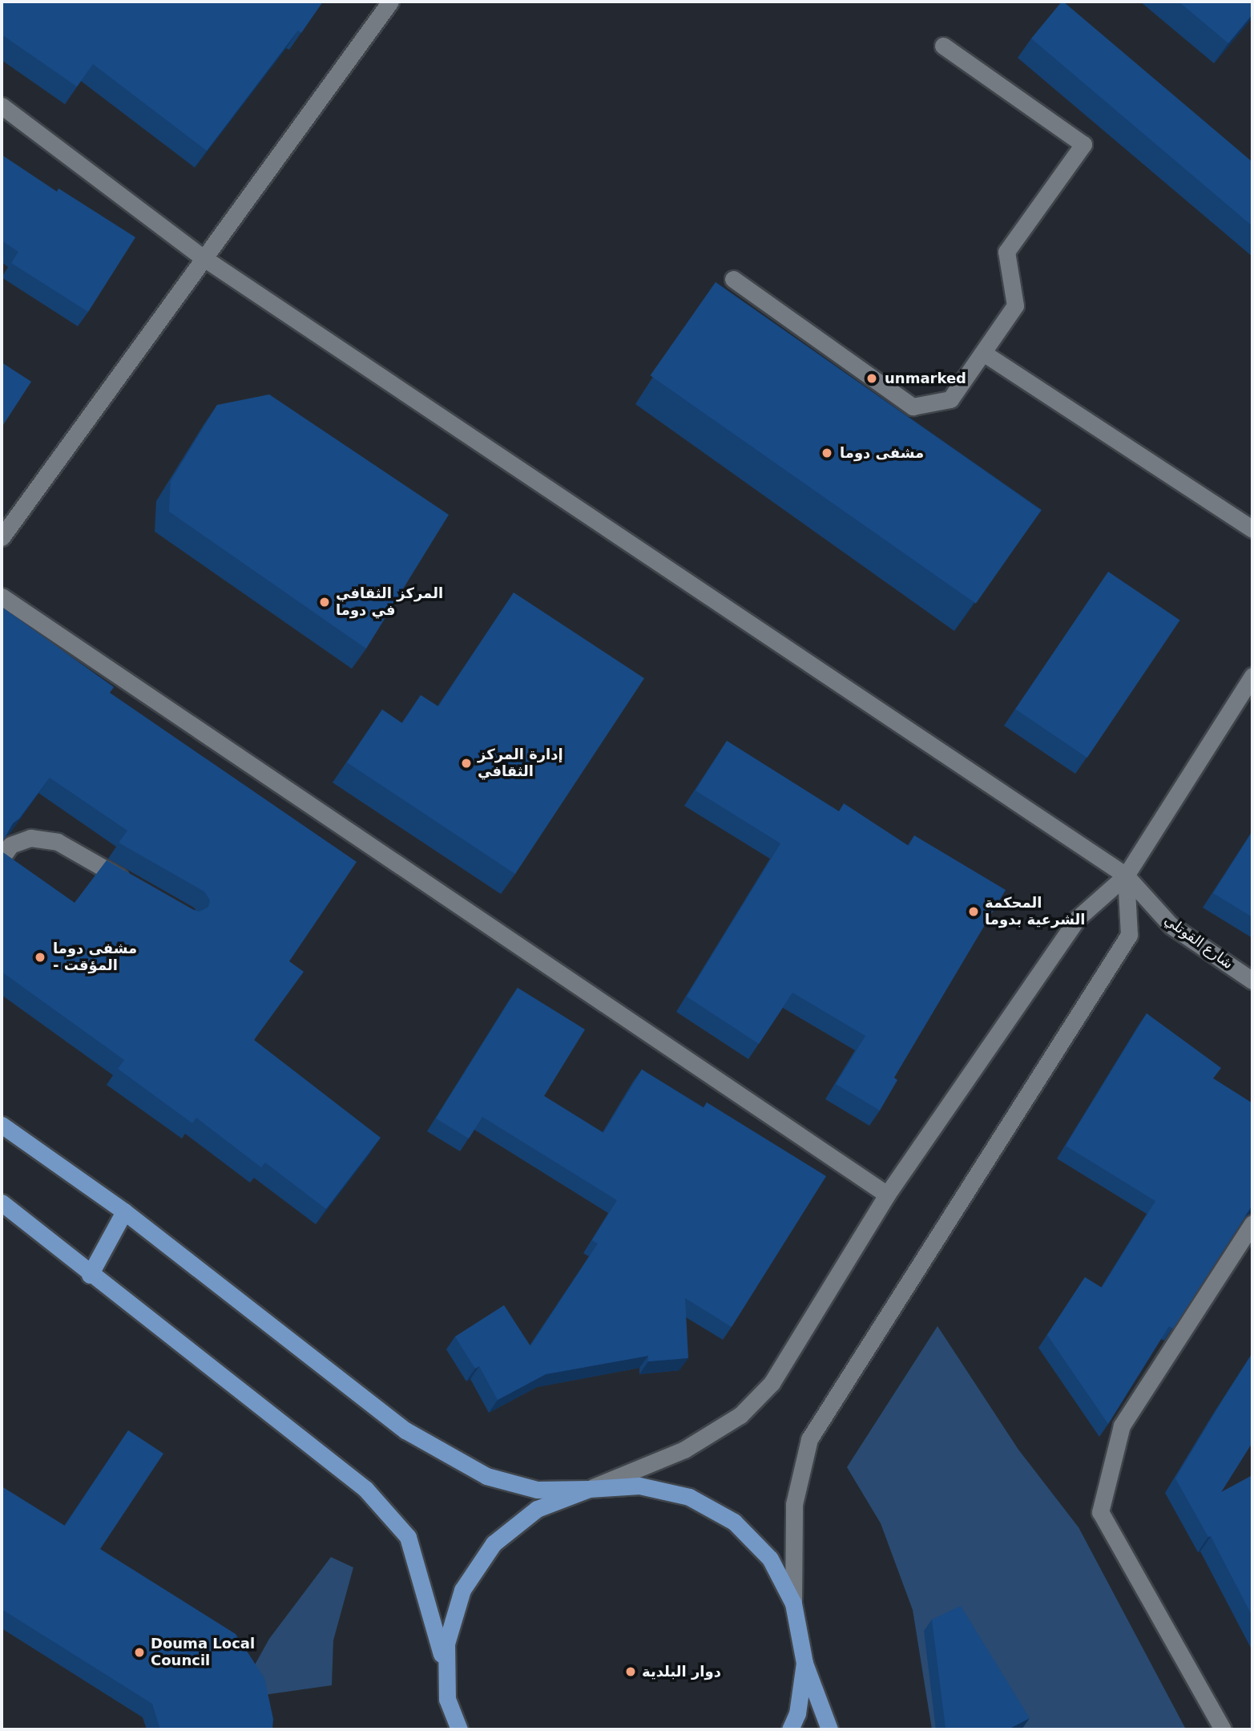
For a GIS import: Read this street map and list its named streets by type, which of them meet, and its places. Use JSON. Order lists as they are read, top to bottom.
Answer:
{
  "streets": {
    "street": ["شارع القوتلي"]
  },
  "places": [
    "unmarked",
    "مشفى دوما",
    "المركز الثقافي في دوما",
    "إدارة المركز الثقافي",
    "المحكمة الشرعية بدوما",
    "مشفى دوما - المؤقت",
    "Douma Local Council",
    "دوار البلدية"
  ]
}
